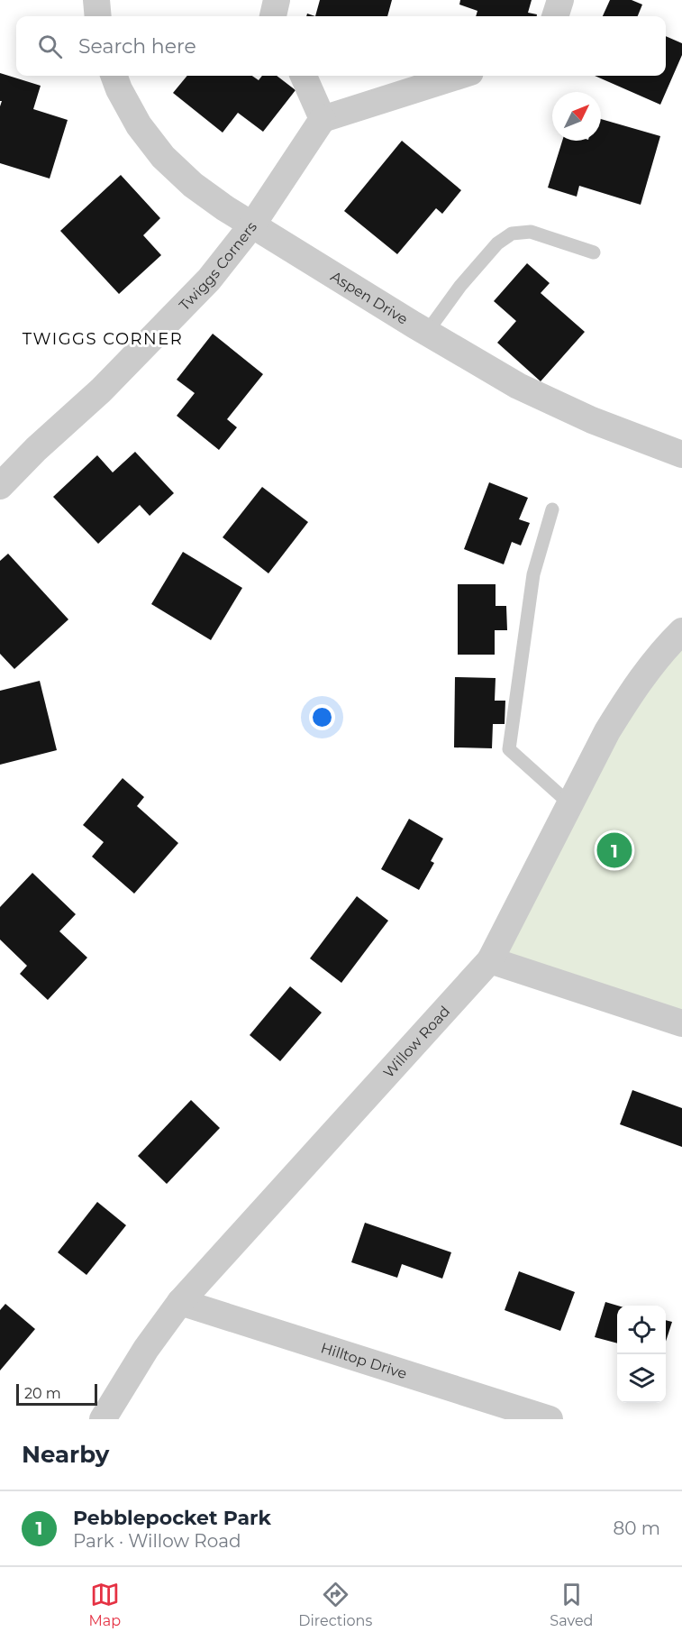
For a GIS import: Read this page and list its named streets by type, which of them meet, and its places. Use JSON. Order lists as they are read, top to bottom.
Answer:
{
  "streets": {
    "street": [
      "Twiggs Corners",
      "Aspen Drive",
      "Willow Road",
      "Hilltop Drive"
    ]
  },
  "crossings": [
    ["Twiggs Corners", "Aspen Drive"],
    ["Willow Road", "Hilltop Drive"]
  ],
  "districts": ["TWIGGS CORNER"],
  "scale_bar": "20 m",
  "north": "top right",
  "page": {
    "search": "Search here",
    "pins": "1",
    "scale": "20 m",
    "heading": "Nearby",
    "list": [
      {
        "mark": "1",
        "name": "Pebblepocket Park",
        "note": "Park · Willow Road",
        "value": "80 m"
      }
    ],
    "nav": ["Map", "Directions", "Saved"]
  }
}
